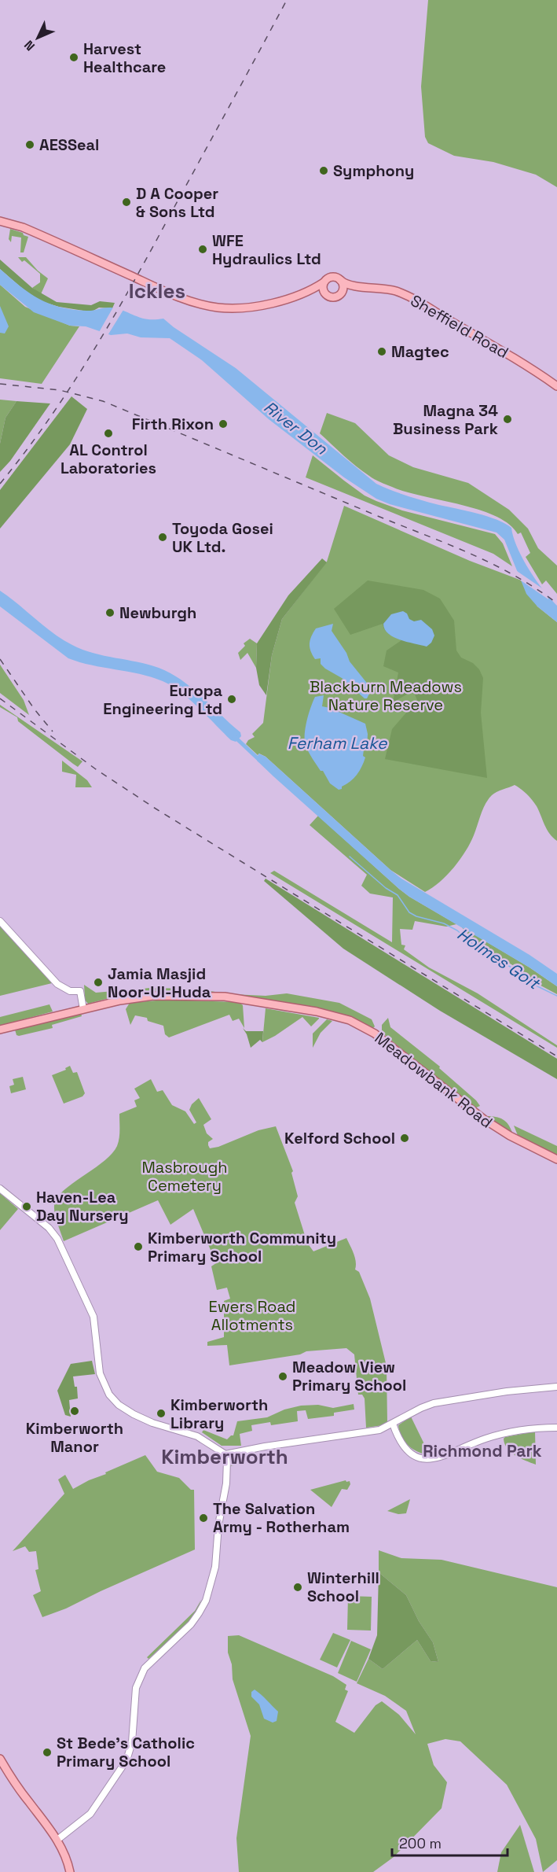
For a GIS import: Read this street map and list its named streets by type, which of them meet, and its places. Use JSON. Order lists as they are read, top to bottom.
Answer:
{
  "streets": {
    "main road": ["Sheffield Road", "Meadowbank Road"]
  },
  "districts": ["Ickles", "Richmond Park", "Kimberworth"],
  "water": ["River Don", "Ferham Lake", "Holmes Goit"],
  "parks": ["Blackburn Meadows Nature Reserve", "Masbrough Cemetery", "Ewers Road Allotments"],
  "places": [
    "Harvest Healthcare",
    "AESSeal",
    "Symphony",
    "D A Cooper & Sons Ltd",
    "WFE Hydraulics Ltd",
    "Magtec",
    "Magna 34 Business Park",
    "Firth Rixon",
    "AL Control Laboratories",
    "Toyoda Gosei UK Ltd.",
    "Newburgh",
    "Europa Engineering Ltd",
    "Jamia Masjid Noor-Ul-Huda",
    "Kelford School",
    "Haven-Lea Day Nursery",
    "Kimberworth Community Primary School",
    "Meadow View Primary School",
    "Kimberworth Manor",
    "Kimberworth Library",
    "The Salvation Army - Rotherham",
    "Winterhill School",
    "St Bede's Catholic Primary School"
  ],
  "scale_bar": "200 m",
  "north": "bottom left"
}
